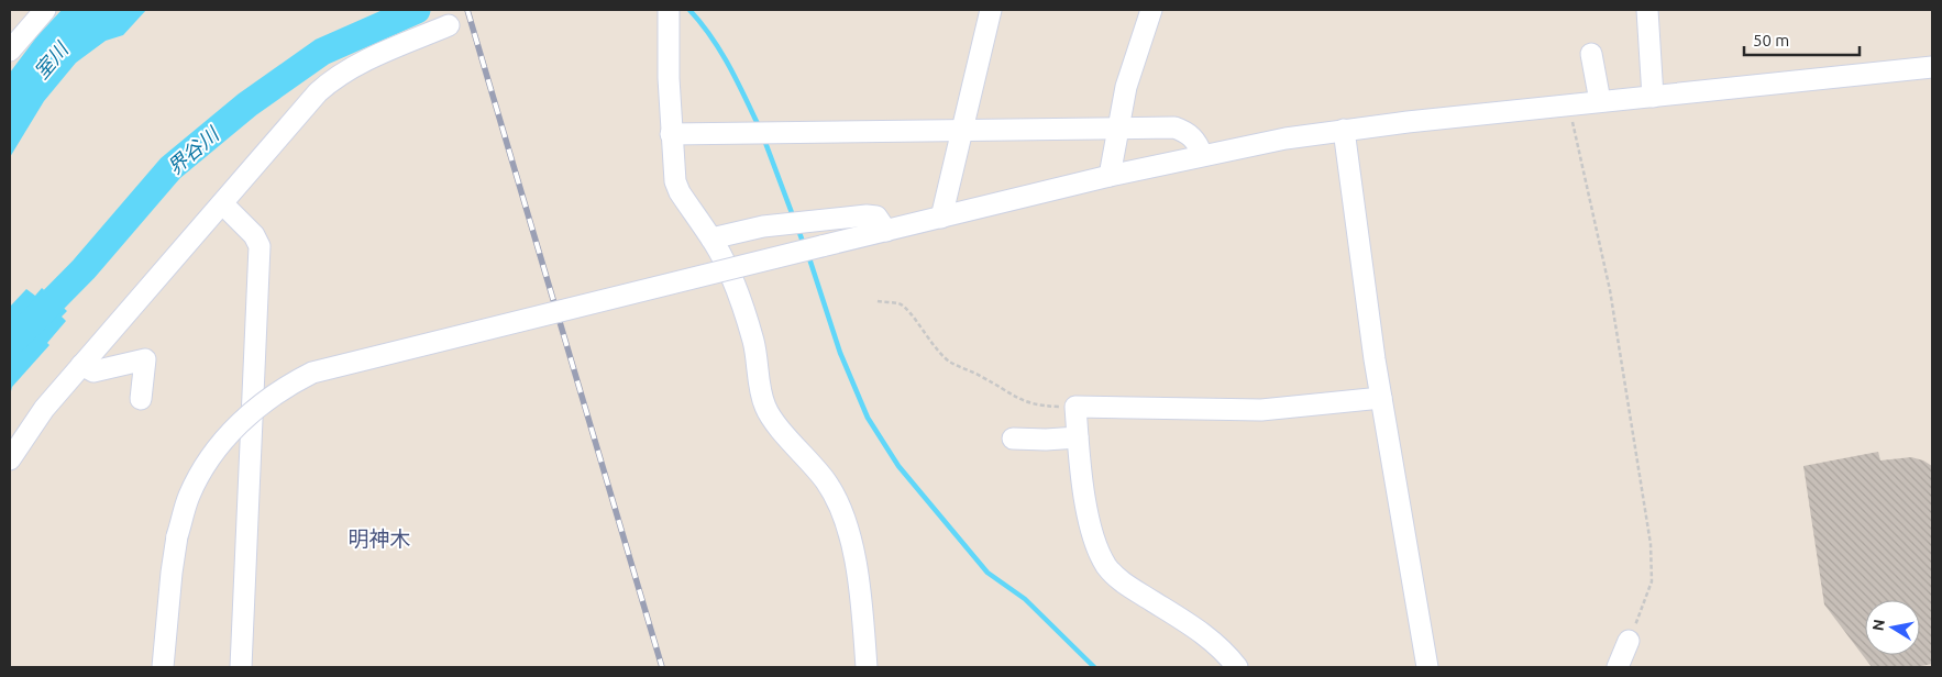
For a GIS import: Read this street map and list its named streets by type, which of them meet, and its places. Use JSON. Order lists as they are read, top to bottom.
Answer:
{
  "districts": ["明神木"],
  "water": ["室川", "界谷川"],
  "scale_bar": "50 m",
  "north": "left"
}
